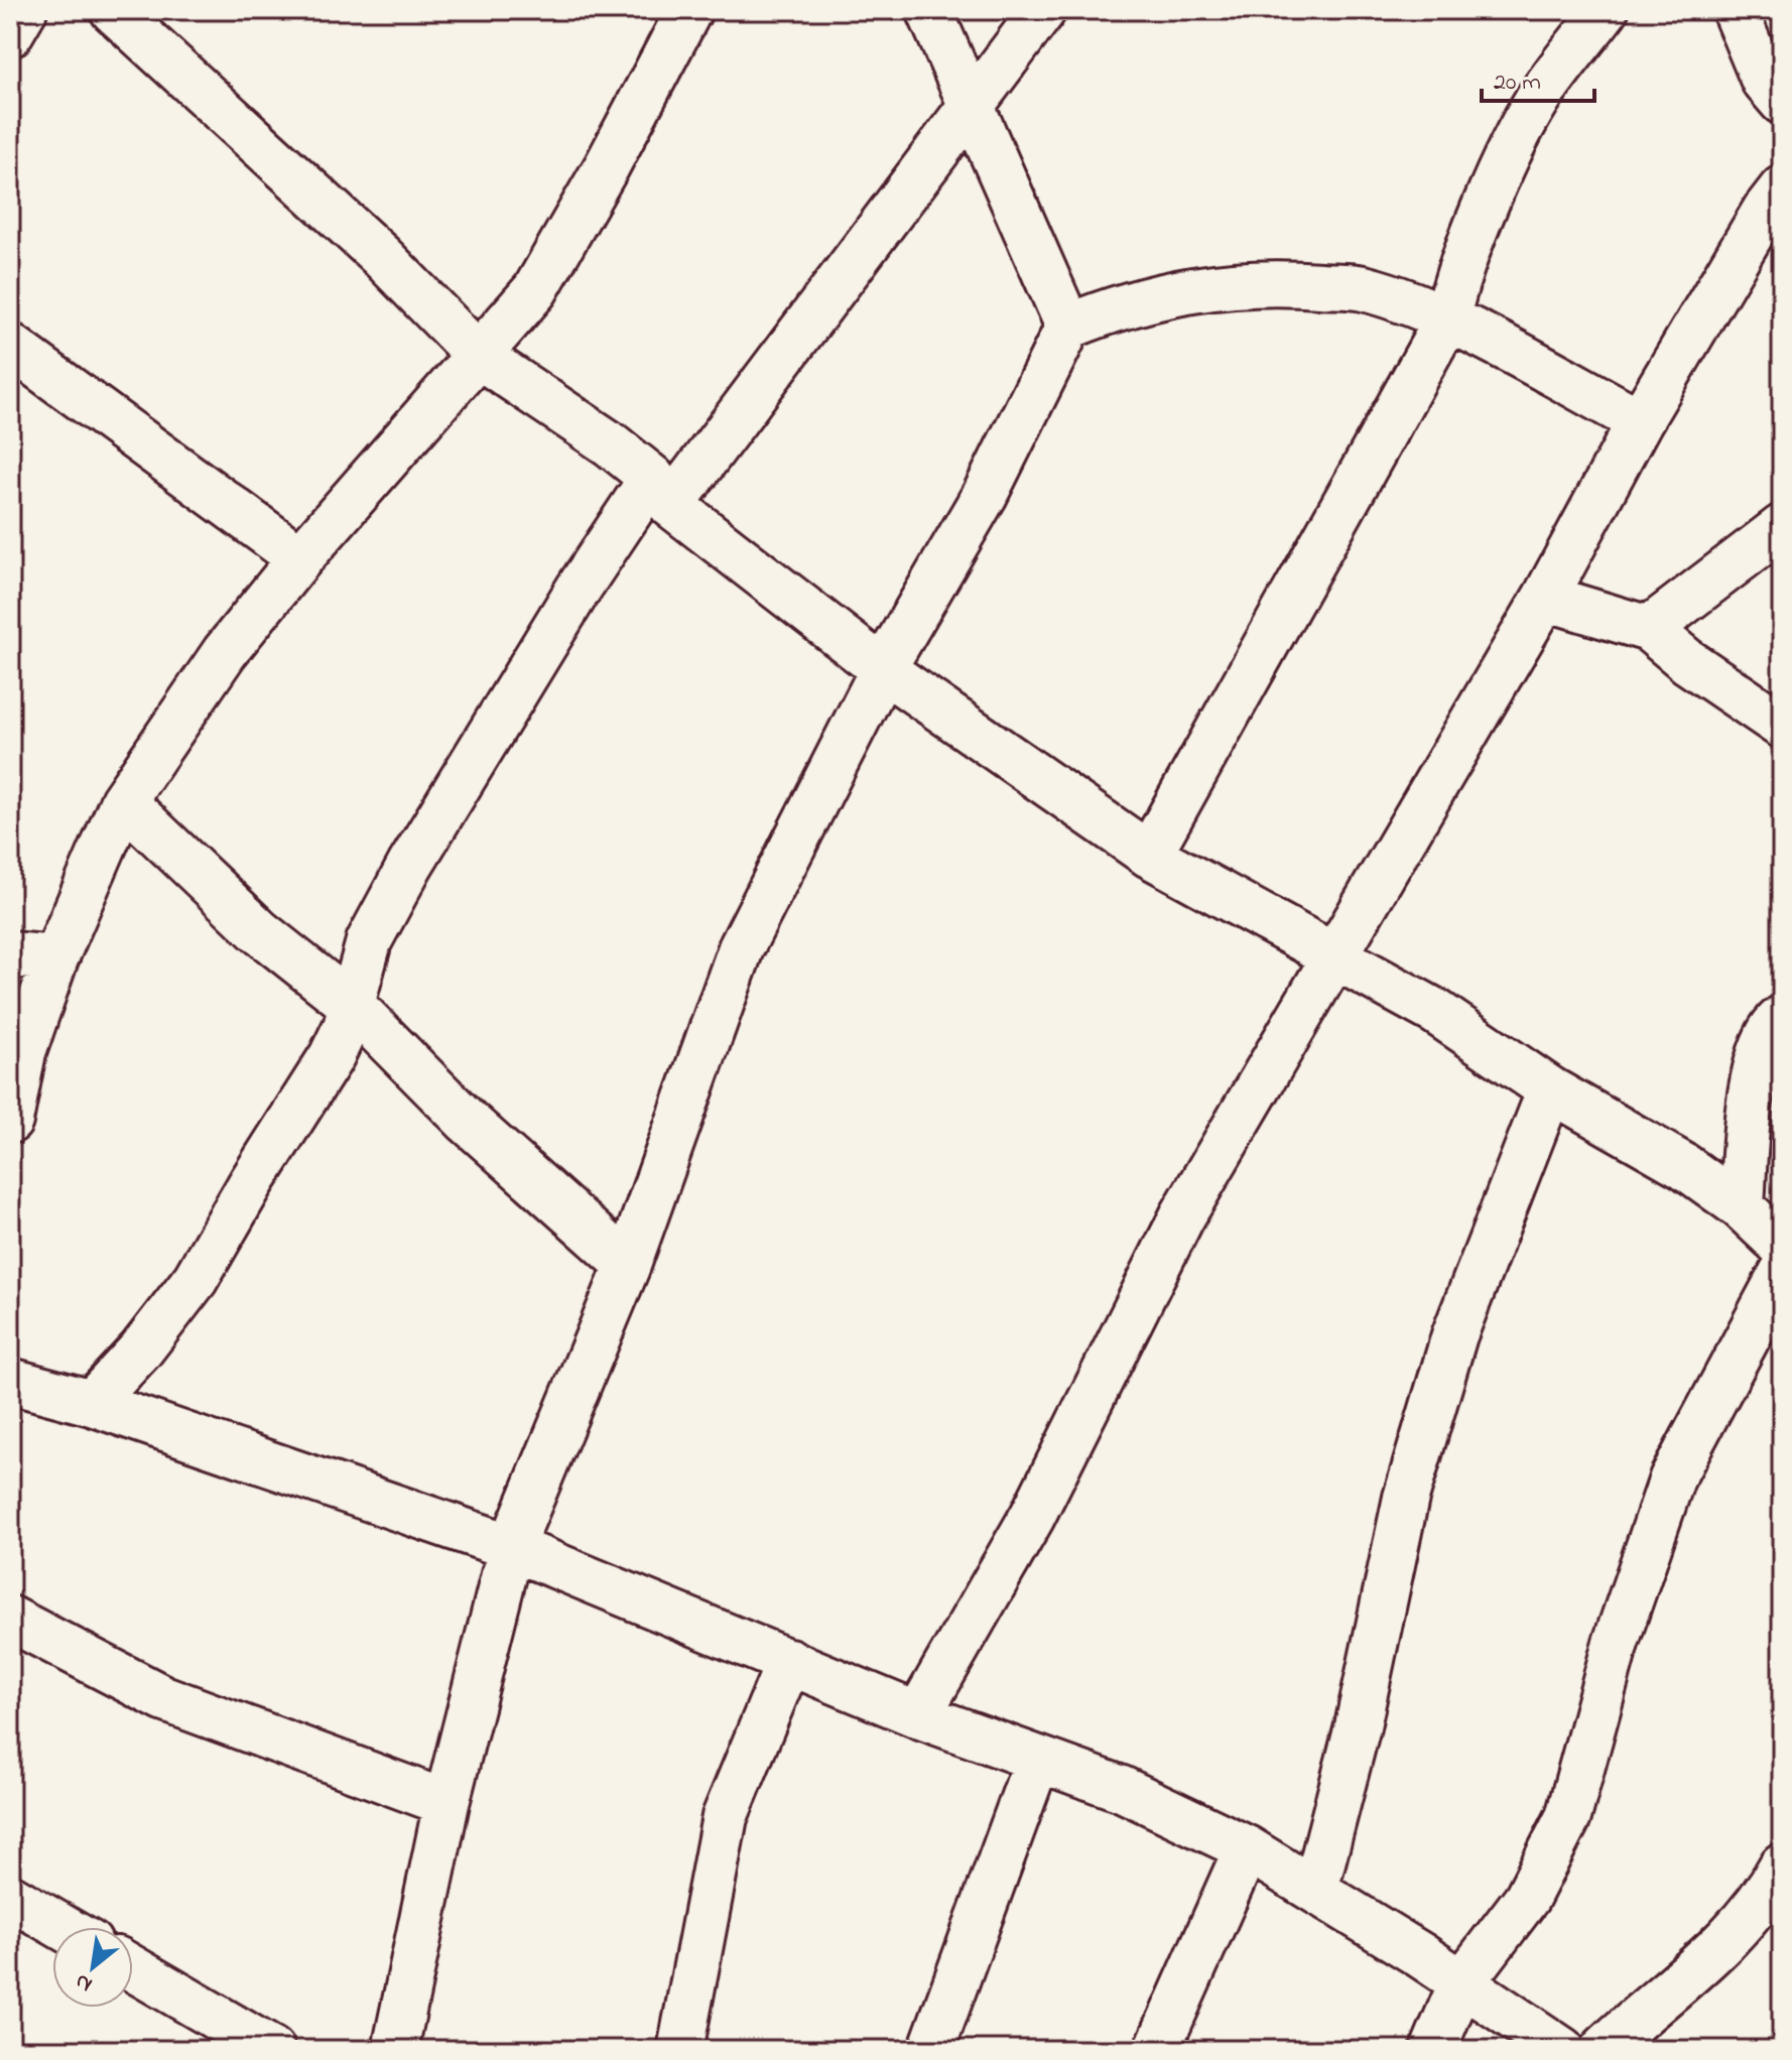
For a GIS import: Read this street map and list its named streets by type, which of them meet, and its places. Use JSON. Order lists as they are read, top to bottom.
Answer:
{
  "scale_bar": "20 m",
  "north": "bottom left"
}
